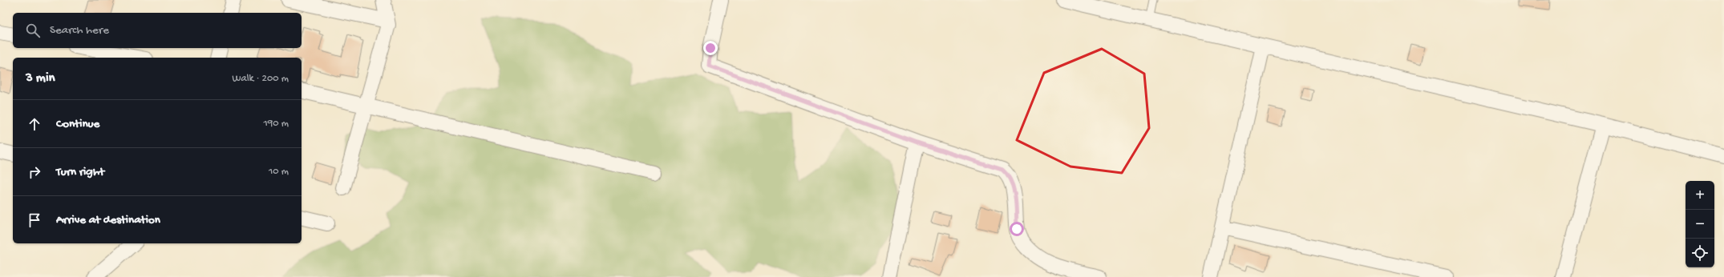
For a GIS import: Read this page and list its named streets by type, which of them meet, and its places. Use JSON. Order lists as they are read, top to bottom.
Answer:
{
  "page": {
    "search": "Search here",
    "heading": ["3 min", "Walk · 200 m"],
    "list": [
      ["Continue", "190 m"],
      ["Turn right", "10 m"],
      "Arrive at destination"
    ],
    "map_buttons": ["+", "−"]
  }
}
